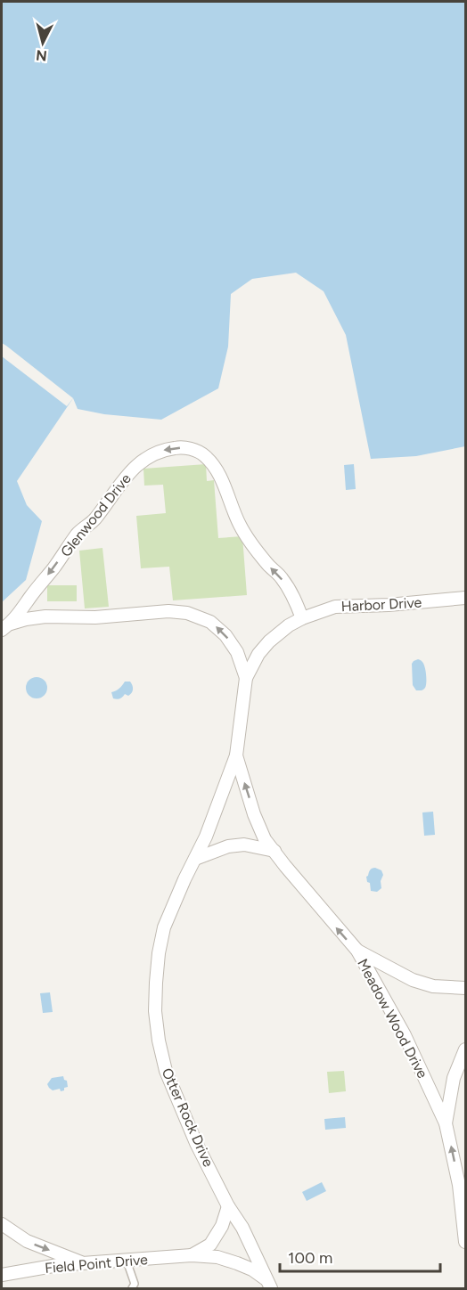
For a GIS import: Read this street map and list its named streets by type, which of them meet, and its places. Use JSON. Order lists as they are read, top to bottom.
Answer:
{
  "streets": {
    "street": [
      "Glenwood Drive",
      "Harbor Drive",
      "Meadow Wood Drive",
      "Otter Rock Drive",
      "Field Point Drive"
    ]
  },
  "crossings": [
    ["Glenwood Drive", "Harbor Drive"],
    ["Harbor Drive", "Meadow Wood Drive"],
    ["Harbor Drive", "Otter Rock Drive"],
    ["Meadow Wood Drive", "Otter Rock Drive"],
    ["Otter Rock Drive", "Field Point Drive"]
  ],
  "one_way": ["Meadow Wood Drive"],
  "scale_bar": "100 m",
  "north": "bottom"
}
